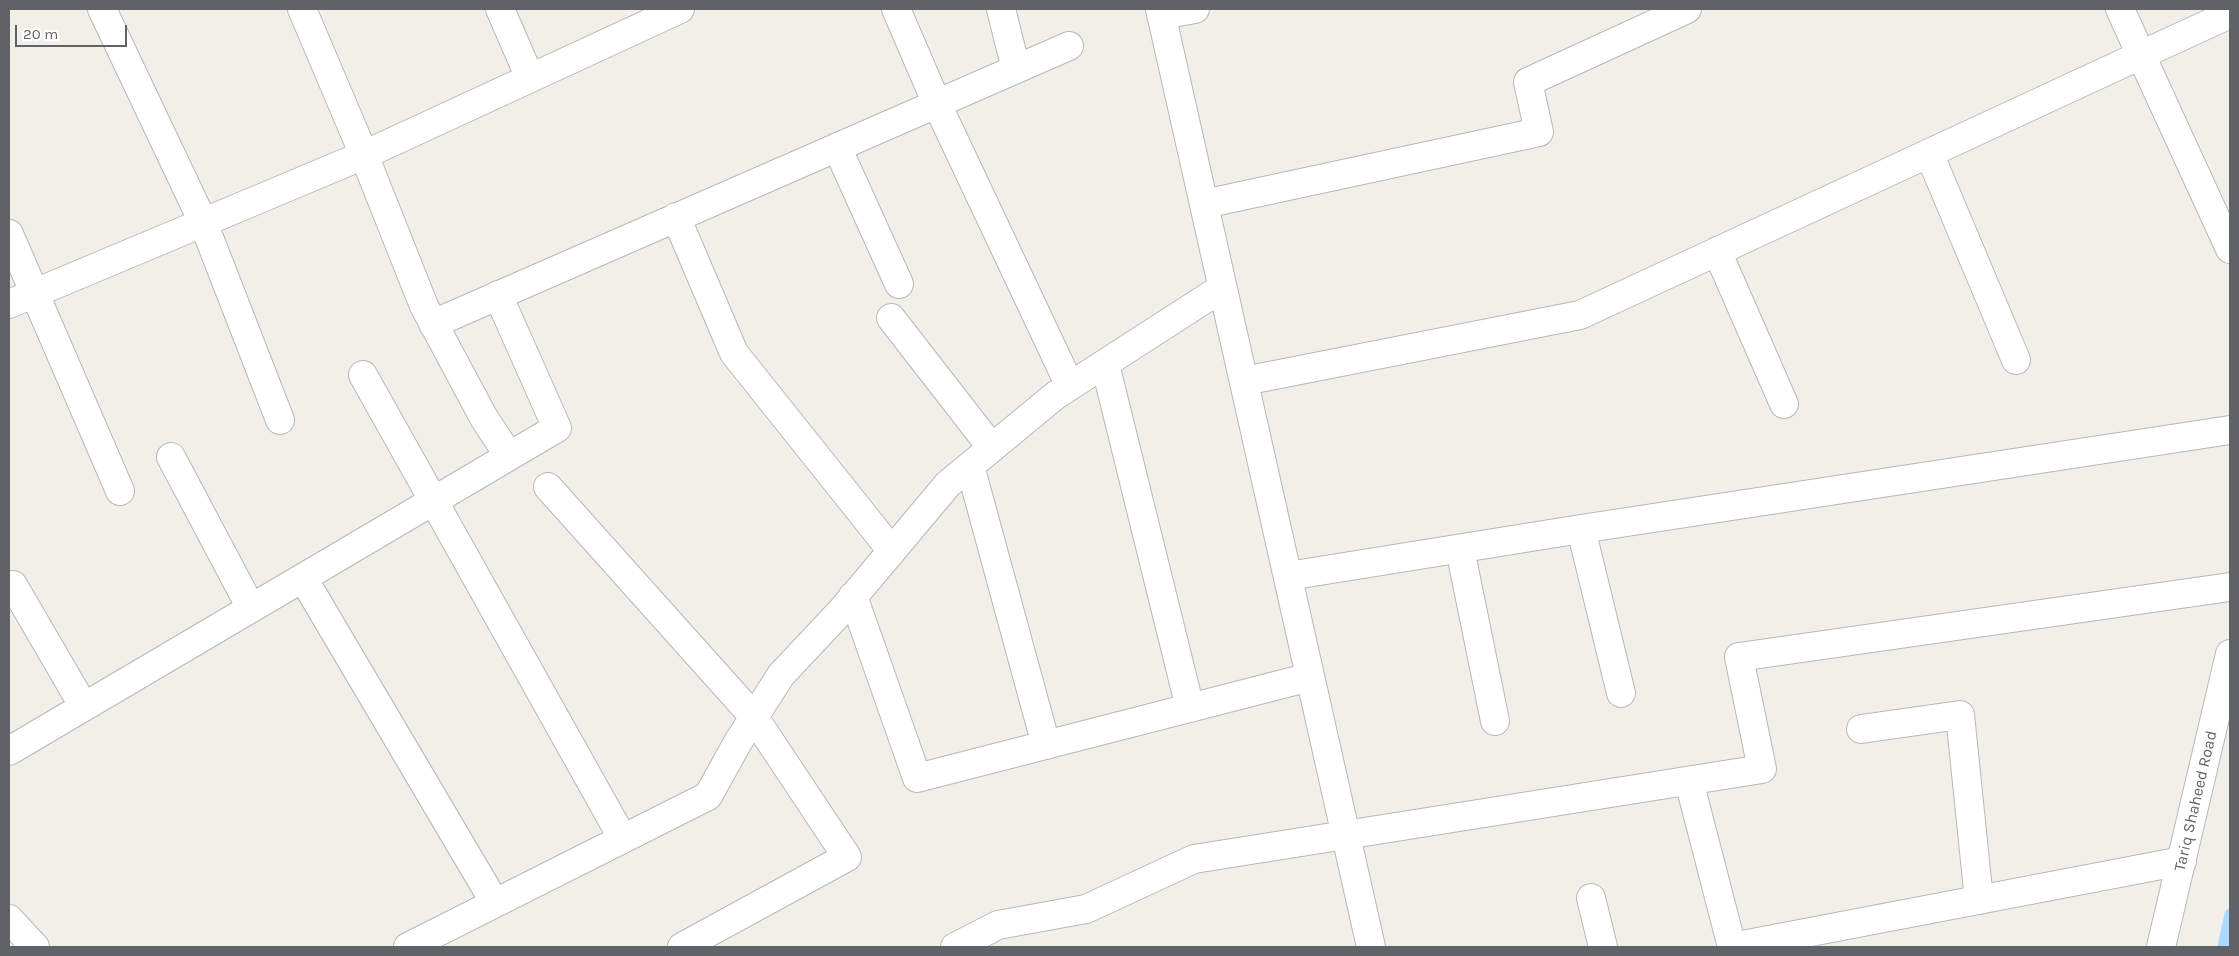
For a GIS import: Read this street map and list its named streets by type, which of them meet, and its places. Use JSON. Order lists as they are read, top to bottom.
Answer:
{
  "streets": {
    "street": ["Tariq Shaheed Road"]
  },
  "scale_bar": "20 m"
}
